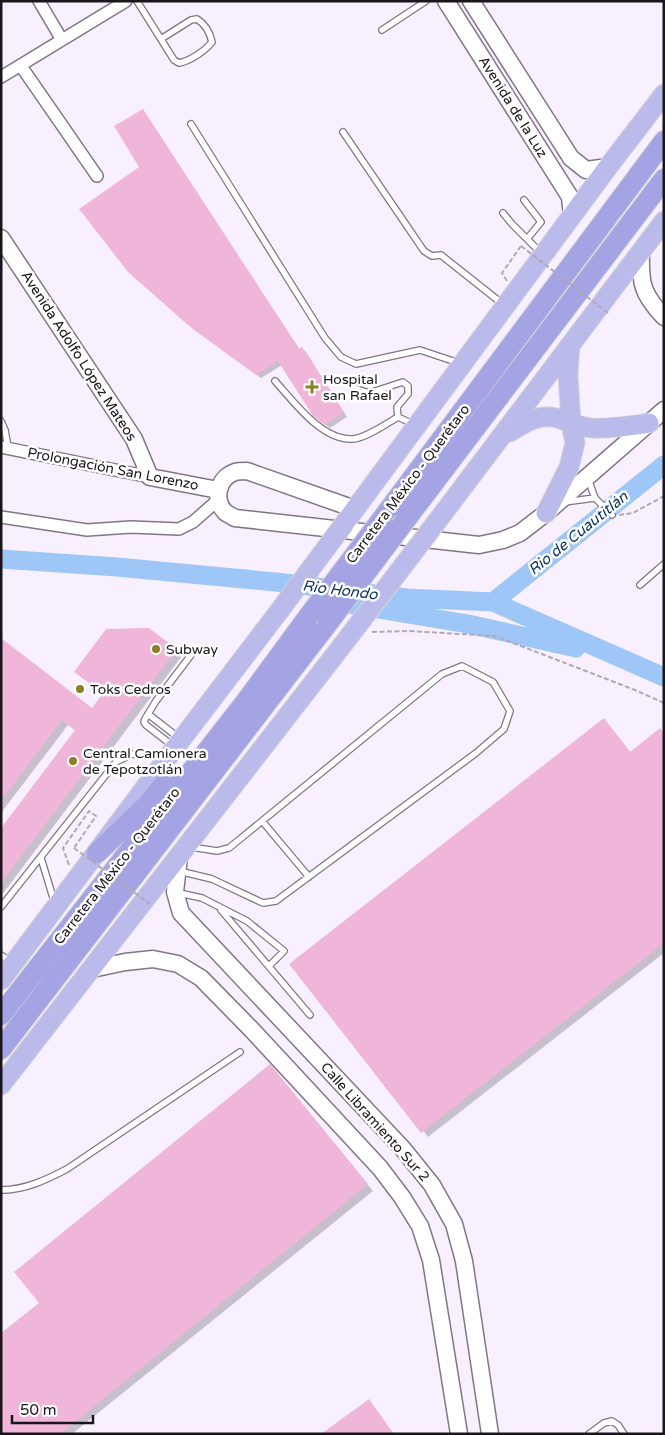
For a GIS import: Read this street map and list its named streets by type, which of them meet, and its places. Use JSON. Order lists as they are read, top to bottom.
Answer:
{
  "streets": {
    "highway": ["Carretera México - Querétaro"],
    "main road": [
      "Avenida de la Luz",
      "Avenida Adolfo López Mateos",
      "Prolongación San Lorenzo",
      "Calle Libramiento Sur 2"
    ]
  },
  "crossings": [
    ["Avenida Adolfo López Mateos", "Prolongación San Lorenzo"]
  ],
  "water": ["Rio de Cuautitlán", "Rio Hondo"],
  "places": {
    "health": ["Hospital san Rafael"],
    "other": ["Subway", "Toks Cedros", "Central Camionera de Tepotzotlán"]
  },
  "scale_bar": "50 m"
}
